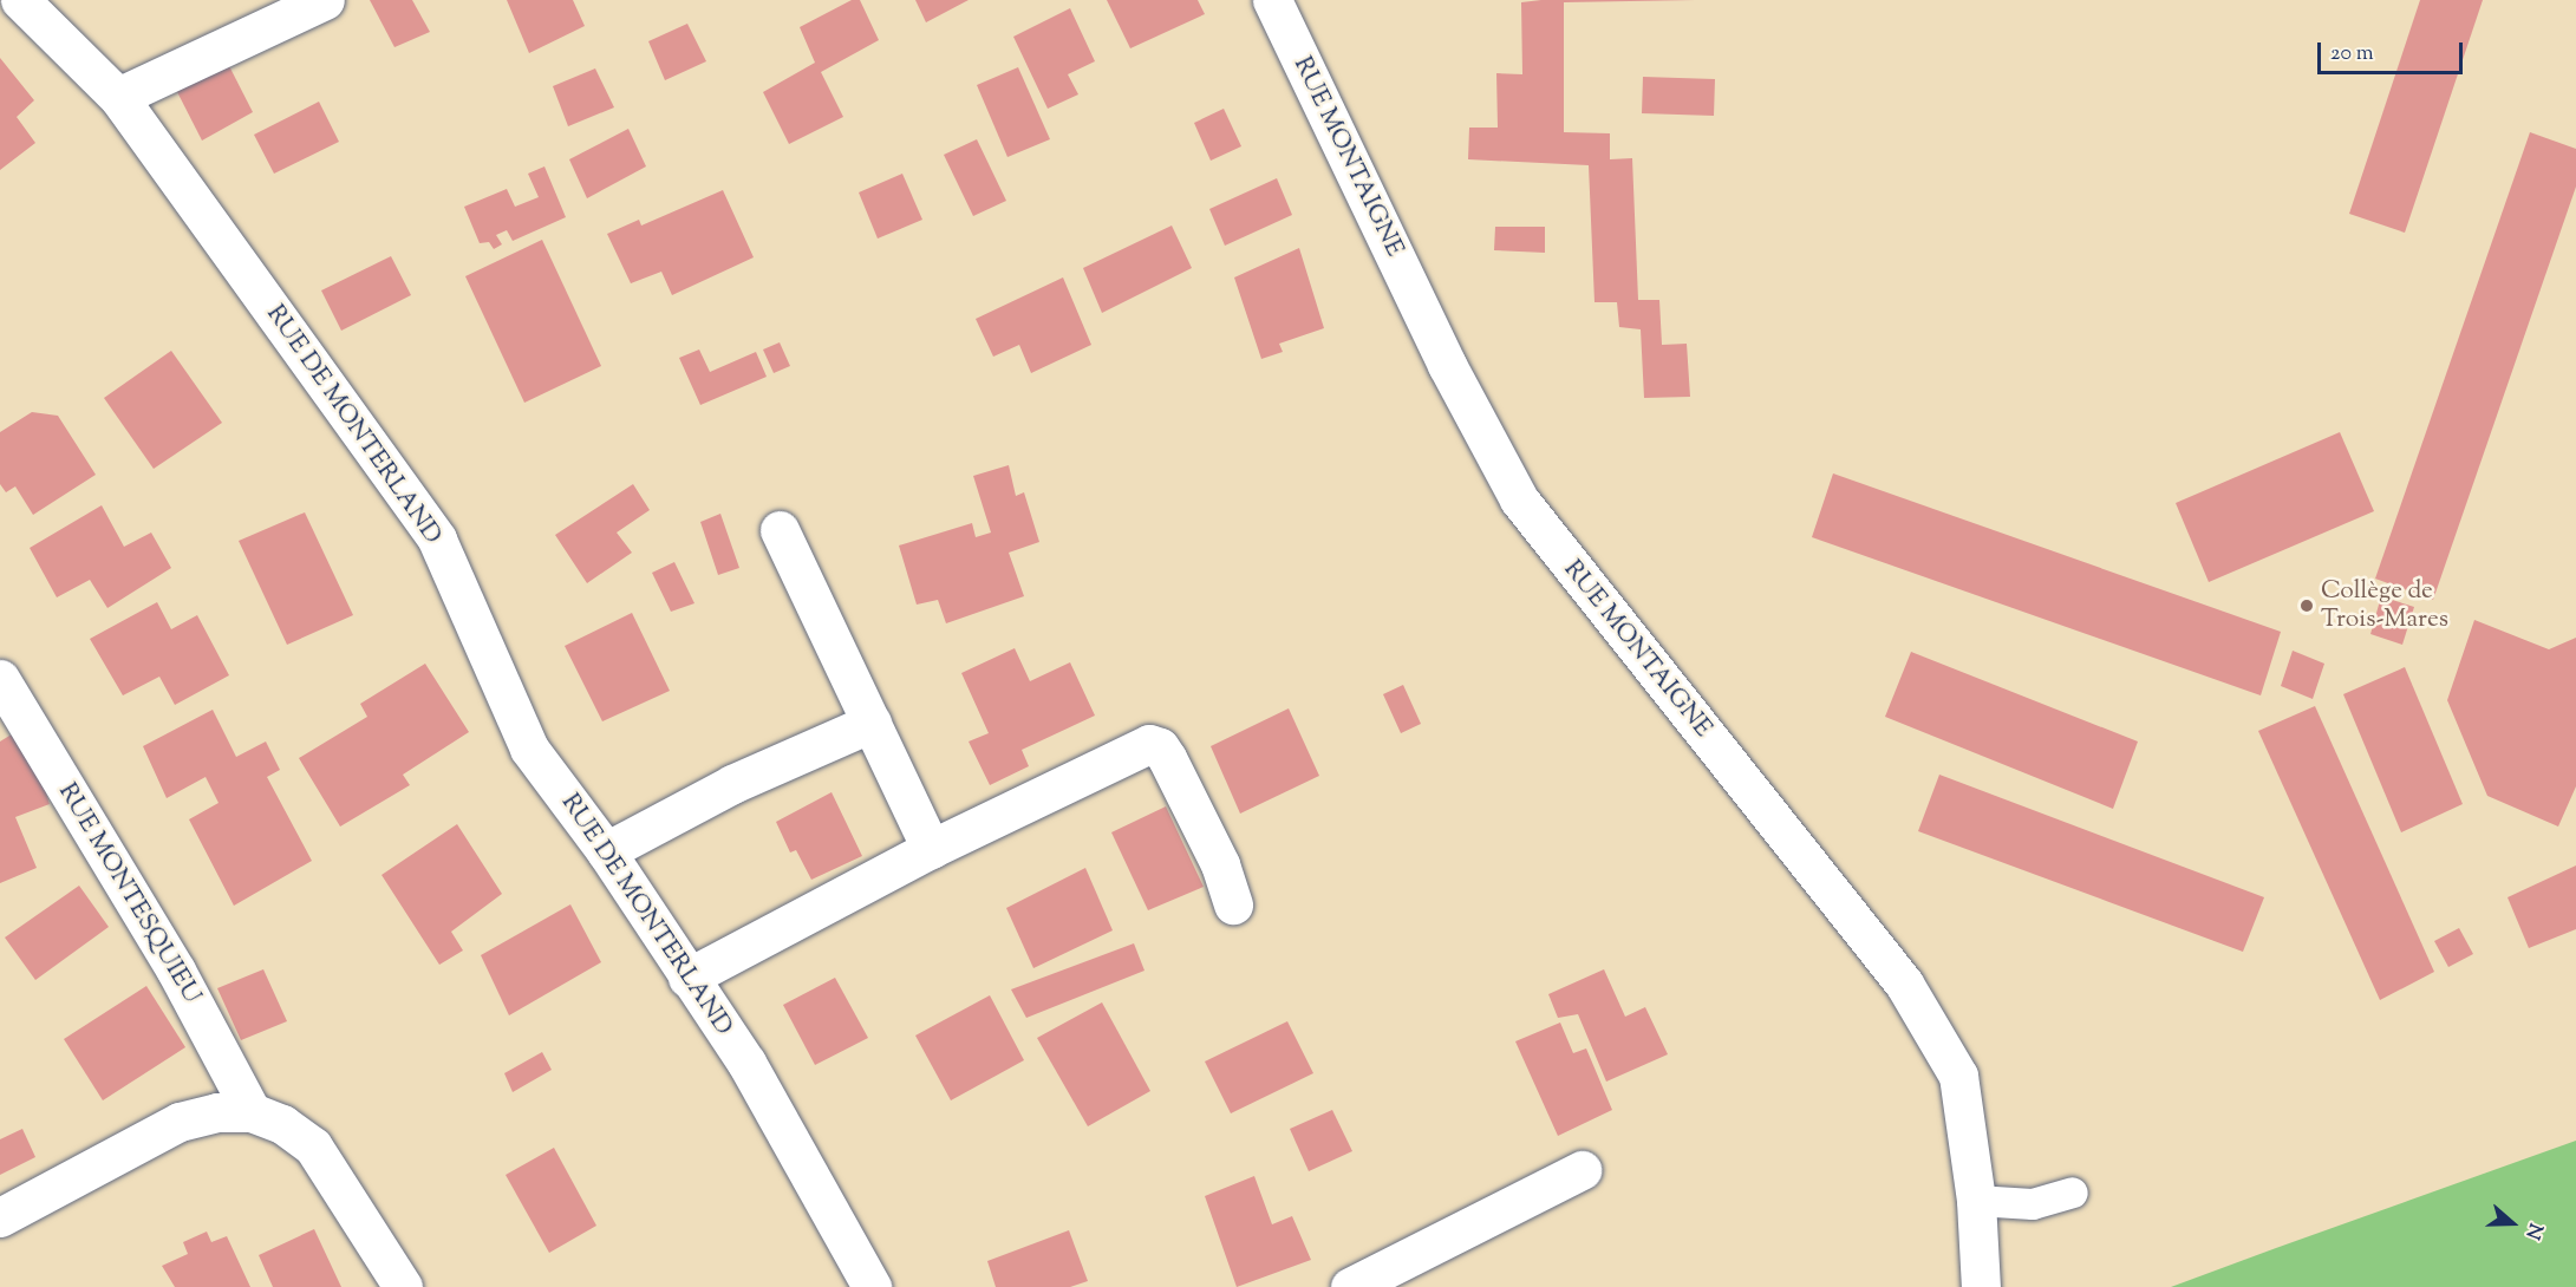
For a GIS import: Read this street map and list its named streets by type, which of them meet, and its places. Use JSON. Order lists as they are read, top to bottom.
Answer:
{
  "streets": {
    "street": ["RUE MONTAIGNE", "RUE DE MONTERLAND", "RUE MONTESQUIEU"]
  },
  "places": ["Collège de Trois-Mares"],
  "scale_bar": "20 m",
  "north": "right"
}
